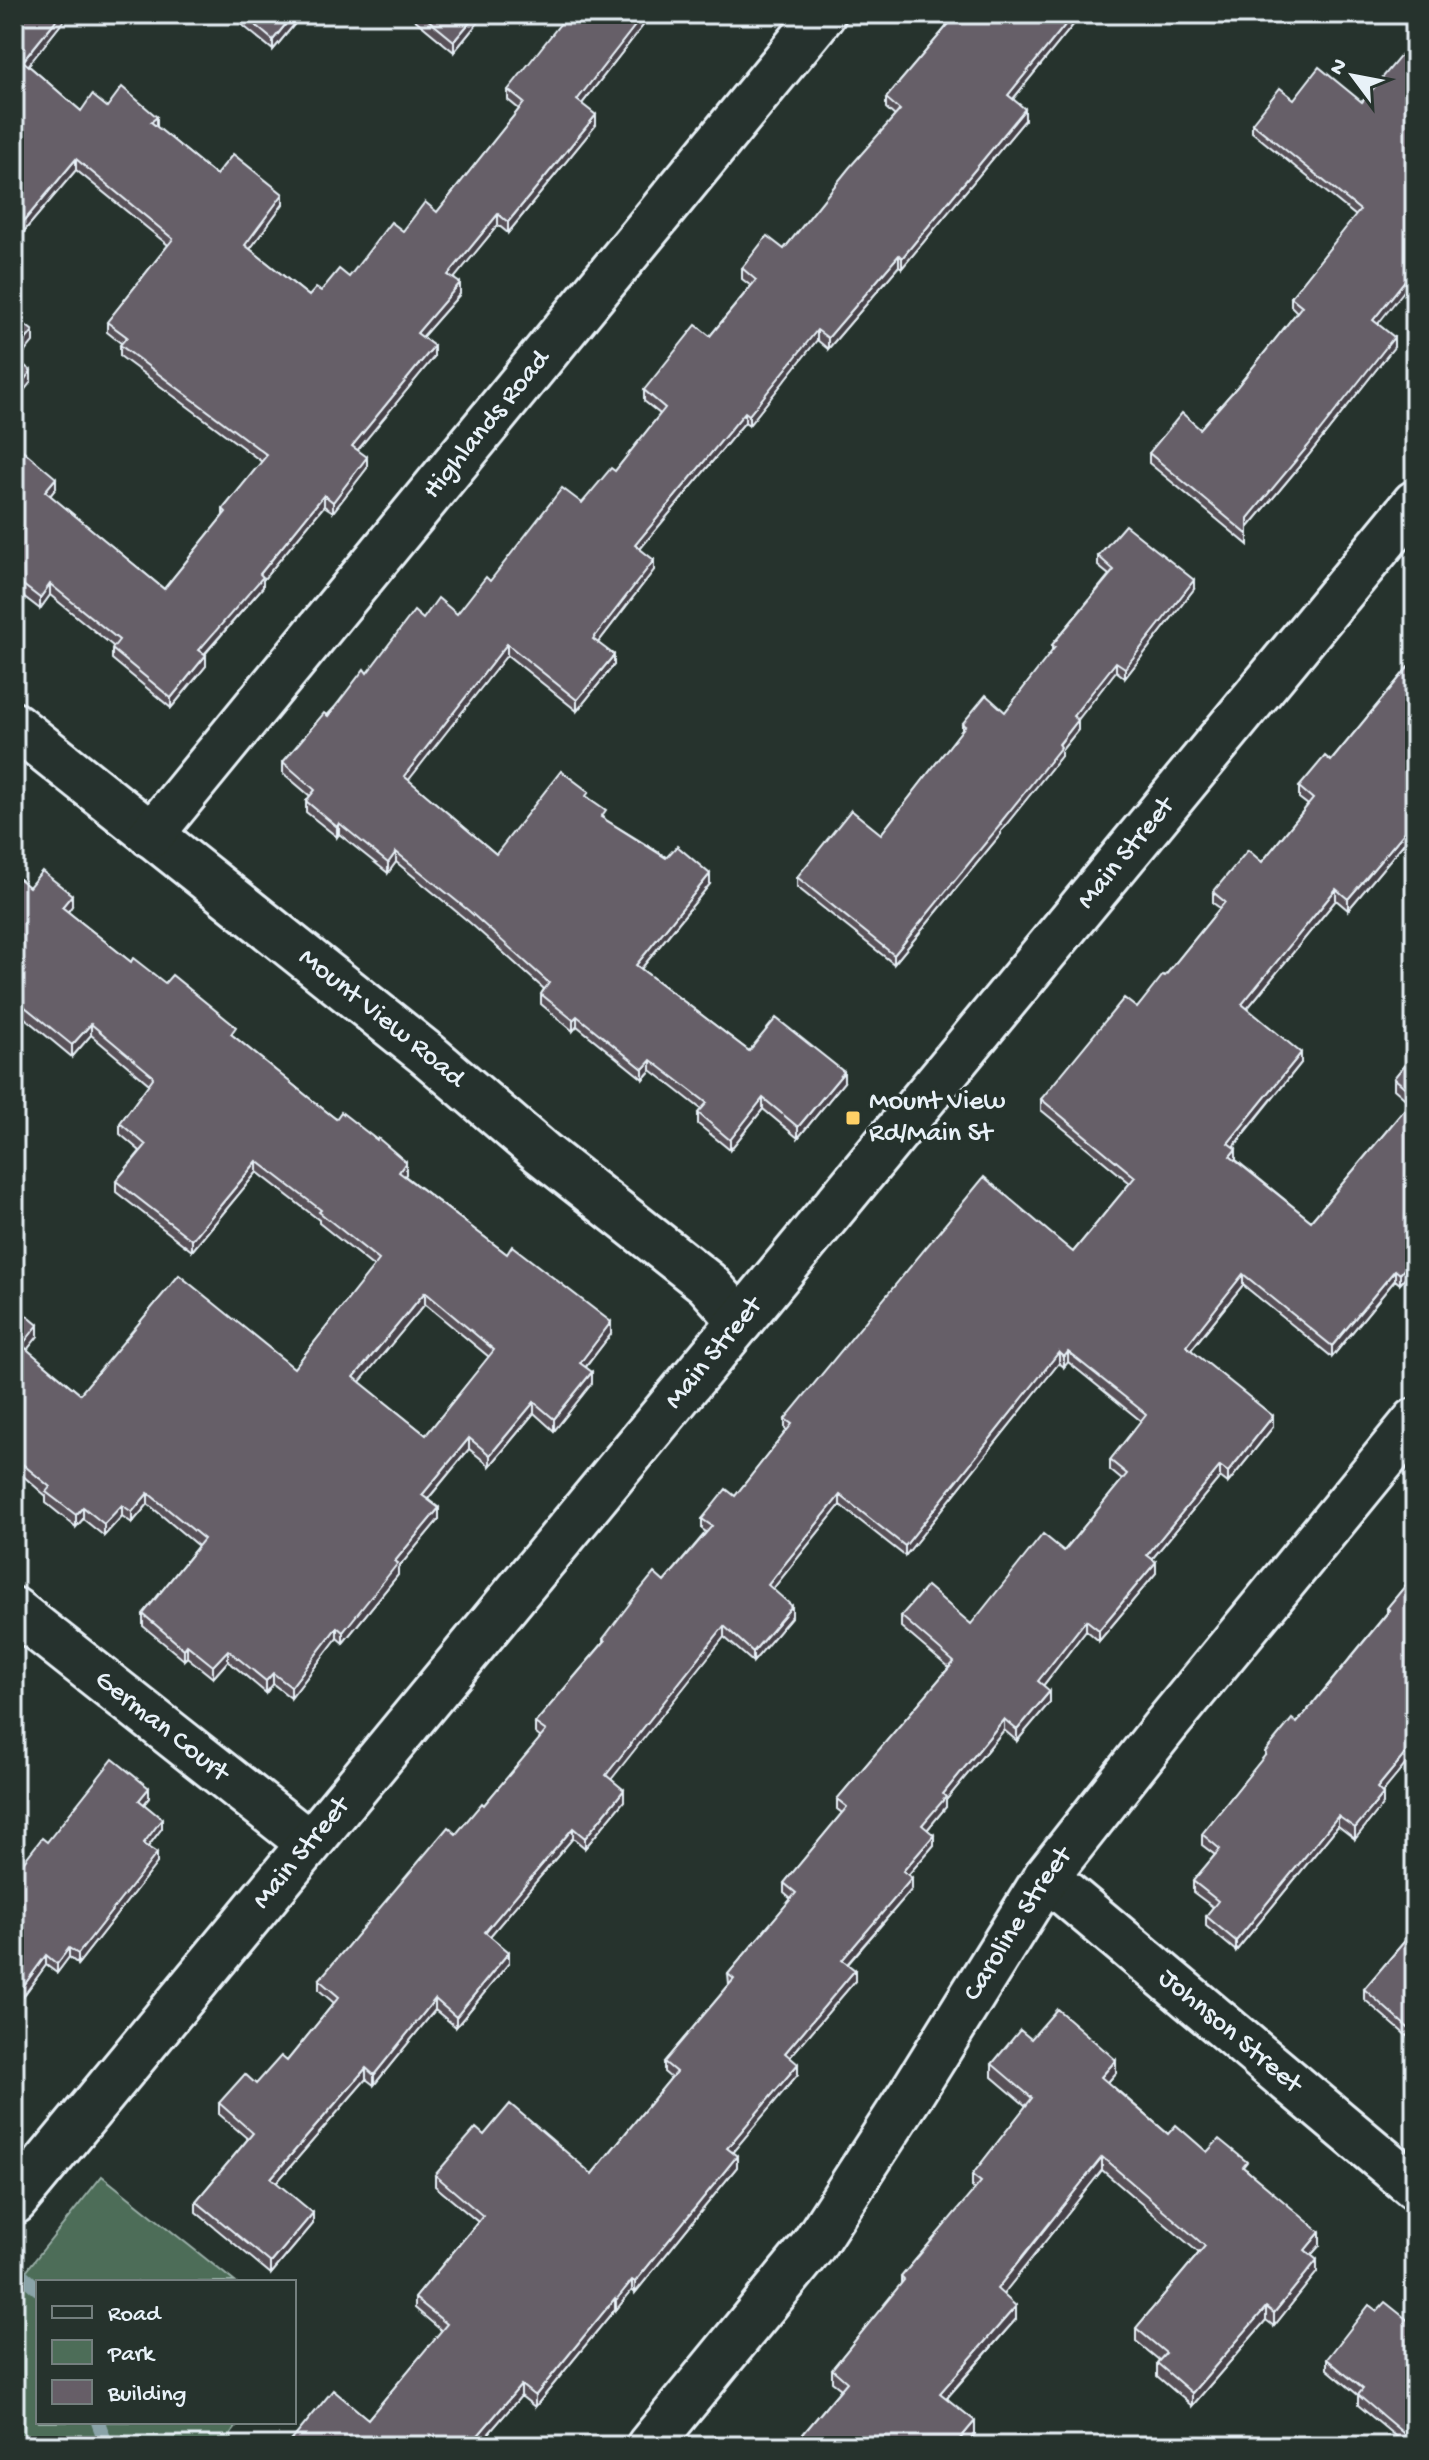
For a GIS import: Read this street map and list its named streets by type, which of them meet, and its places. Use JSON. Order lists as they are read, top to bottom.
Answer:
{
  "streets": {
    "street": [
      "Highlands Road",
      "Main Street",
      "Mount View Road",
      "German Court",
      "Caroline Street",
      "Johnson Street"
    ]
  },
  "crossings": [
    ["Highlands Road", "Mount View Road"],
    ["Main Street", "Mount View Road"],
    ["Main Street", "German Court"],
    ["Caroline Street", "Johnson Street"]
  ],
  "places": {
    "transit": ["Mount View Rd/Main St"]
  },
  "legend": ["Road", "Park", "Building"],
  "north": "top left"
}
